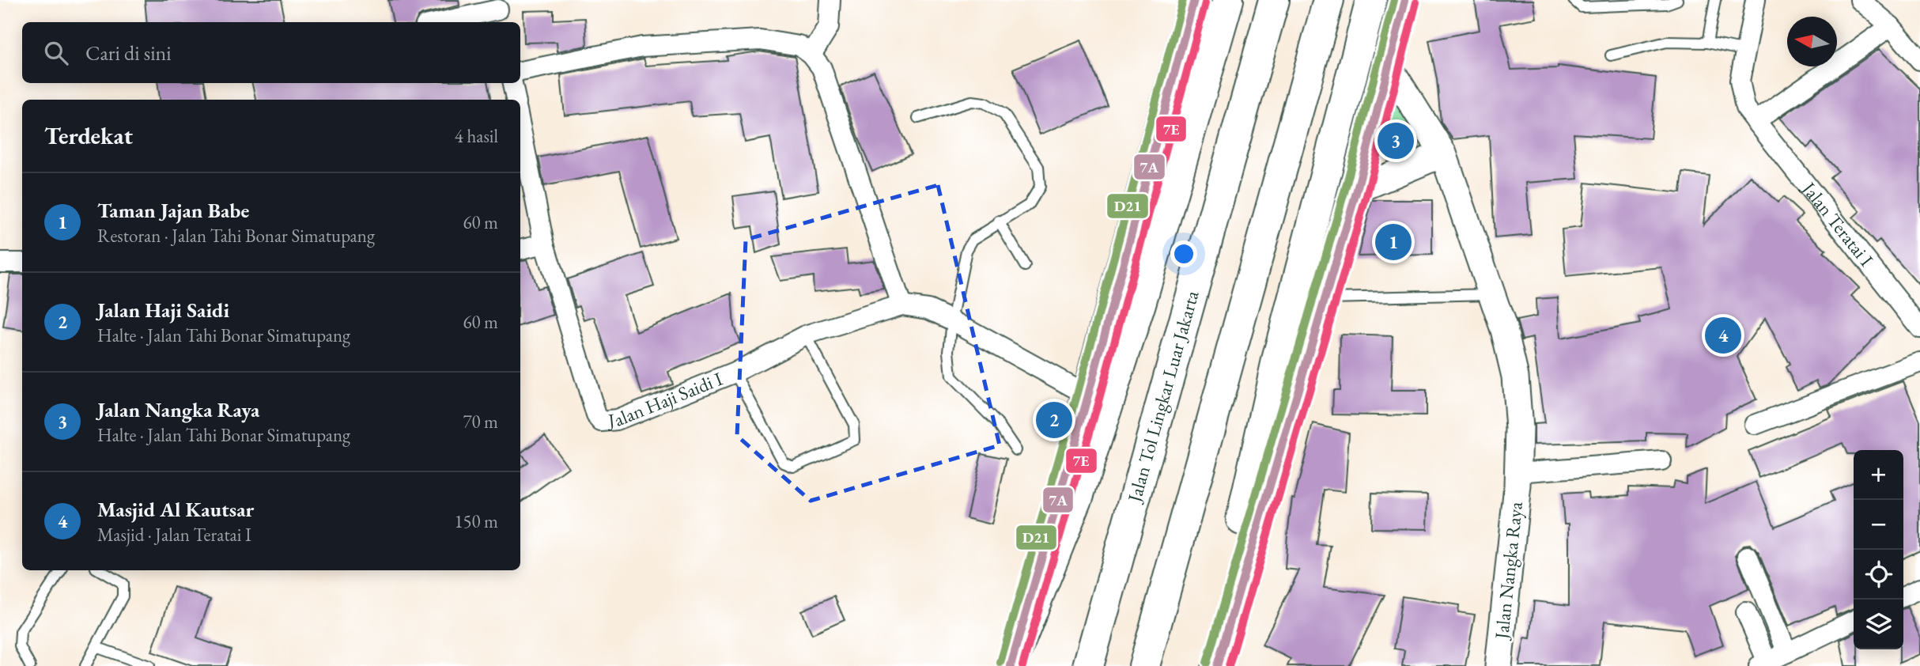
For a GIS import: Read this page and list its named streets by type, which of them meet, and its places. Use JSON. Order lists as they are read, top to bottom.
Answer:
{
  "streets": {
    "highway": ["Jalan Tol Lingkar Luar Jakarta"],
    "street": ["Jalan Teratai I", "Jalan Haji Saidi I", "Jalan Nangka Raya"]
  },
  "lines": ["transit line 7A", "transit line D21", "transit line 7E"],
  "north": "left",
  "page": {
    "search": "Cari di sini",
    "heading": ["Terdekat", "4 hasil"],
    "pins": [
      "3",
      "1",
      "4",
      "2"
    ],
    "list": [
      {
        "mark": "1",
        "name": "Taman Jajan Babe",
        "note": "Restoran · Jalan Tahi Bonar Simatupang",
        "value": "60 m"
      },
      {
        "mark": "2",
        "name": "Jalan Haji Saidi",
        "note": "Halte · Jalan Tahi Bonar Simatupang",
        "value": "60 m"
      },
      {
        "mark": "3",
        "name": "Jalan Nangka Raya",
        "note": "Halte · Jalan Tahi Bonar Simatupang",
        "value": "70 m"
      },
      {
        "mark": "4",
        "name": "Masjid Al Kautsar",
        "note": "Masjid · Jalan Teratai I",
        "value": "150 m"
      }
    ],
    "map_buttons": ["+", "−"]
  }
}
